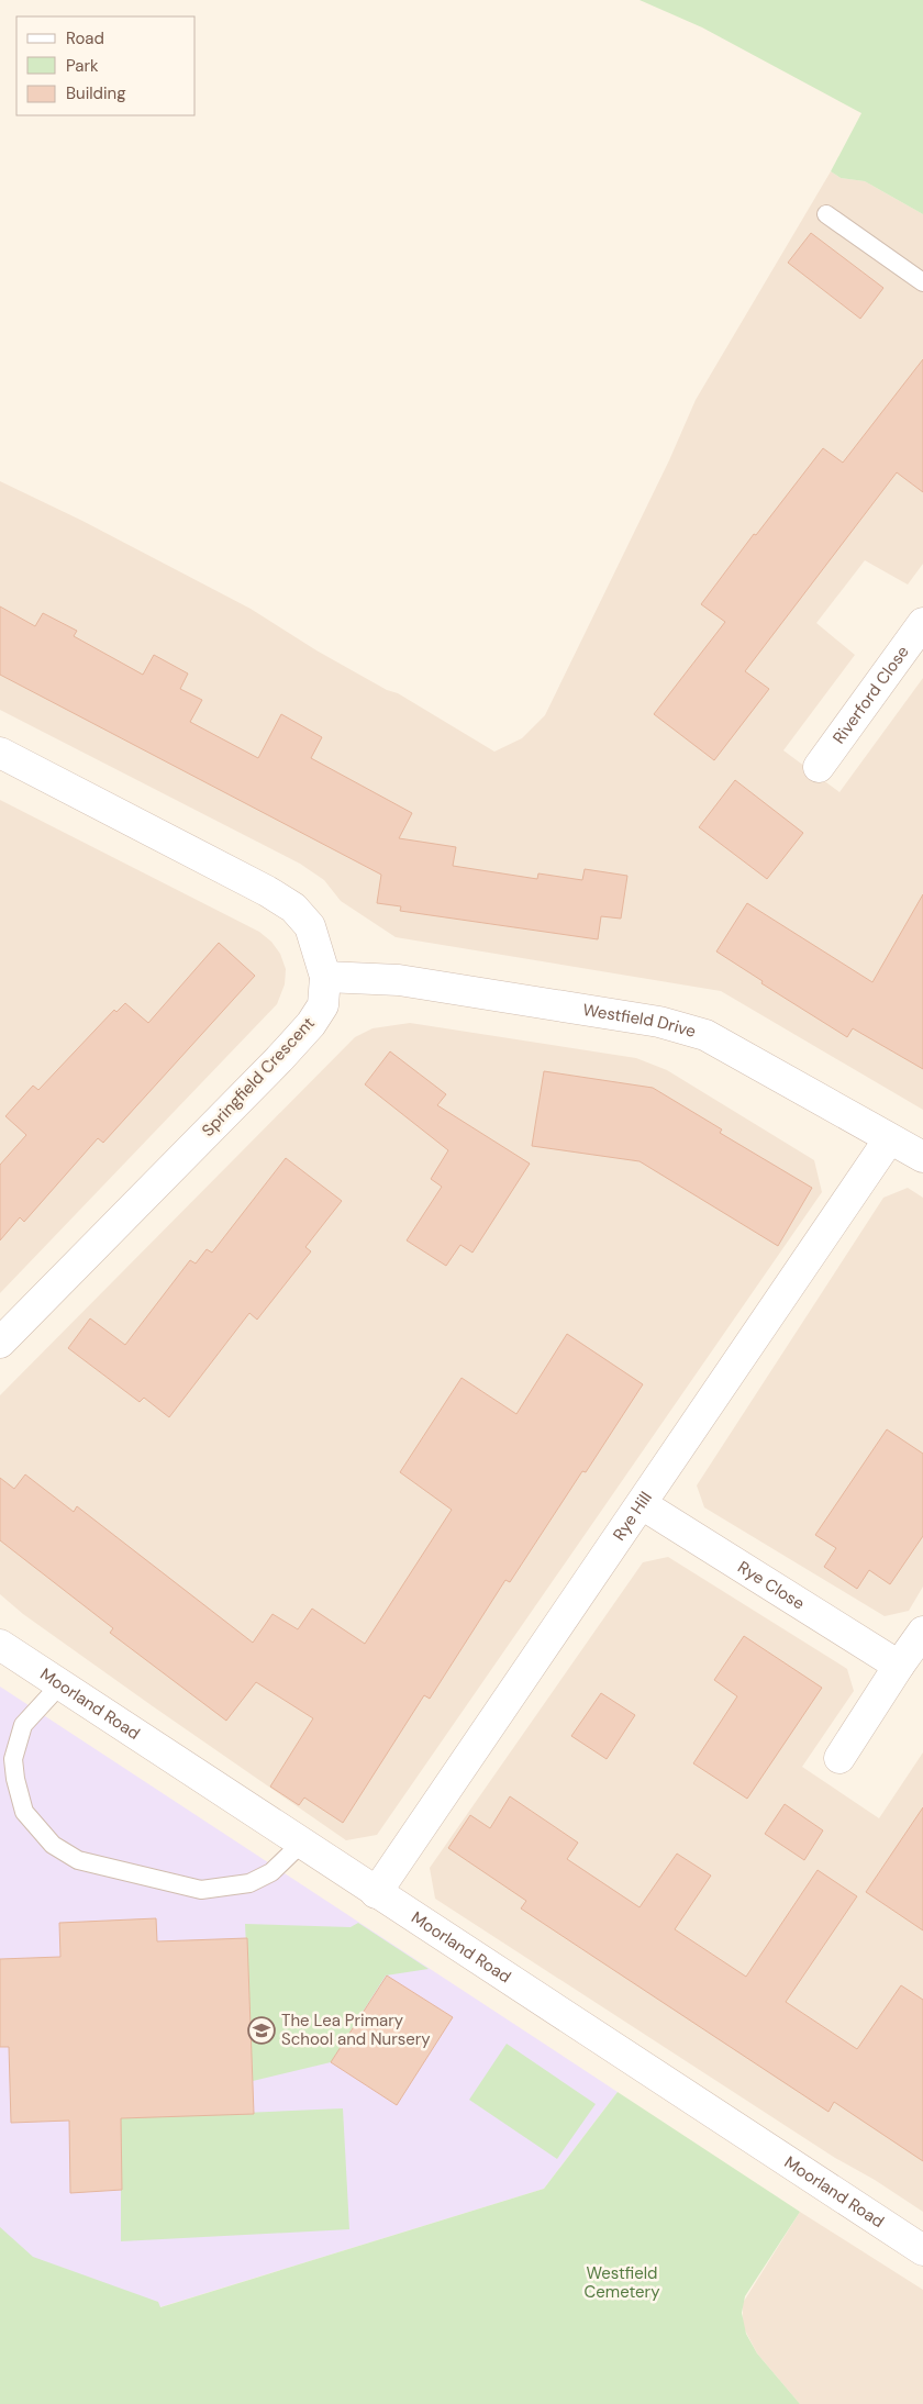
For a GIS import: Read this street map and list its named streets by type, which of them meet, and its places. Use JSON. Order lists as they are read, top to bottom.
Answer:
{
  "streets": {
    "street": [
      "Riverford Close",
      "Westfield Drive",
      "Springfield Crescent",
      "Rye Hill",
      "Rye Close",
      "Moorland Road"
    ]
  },
  "crossings": [
    ["Westfield Drive", "Springfield Crescent"],
    ["Westfield Drive", "Rye Hill"],
    ["Rye Hill", "Rye Close"],
    ["Rye Hill", "Moorland Road"]
  ],
  "parks": ["Westfield Cemetery"],
  "places": {
    "school or university": ["The Lea Primary School and Nursery"]
  },
  "legend": ["Road", "Park", "Building"]
}
